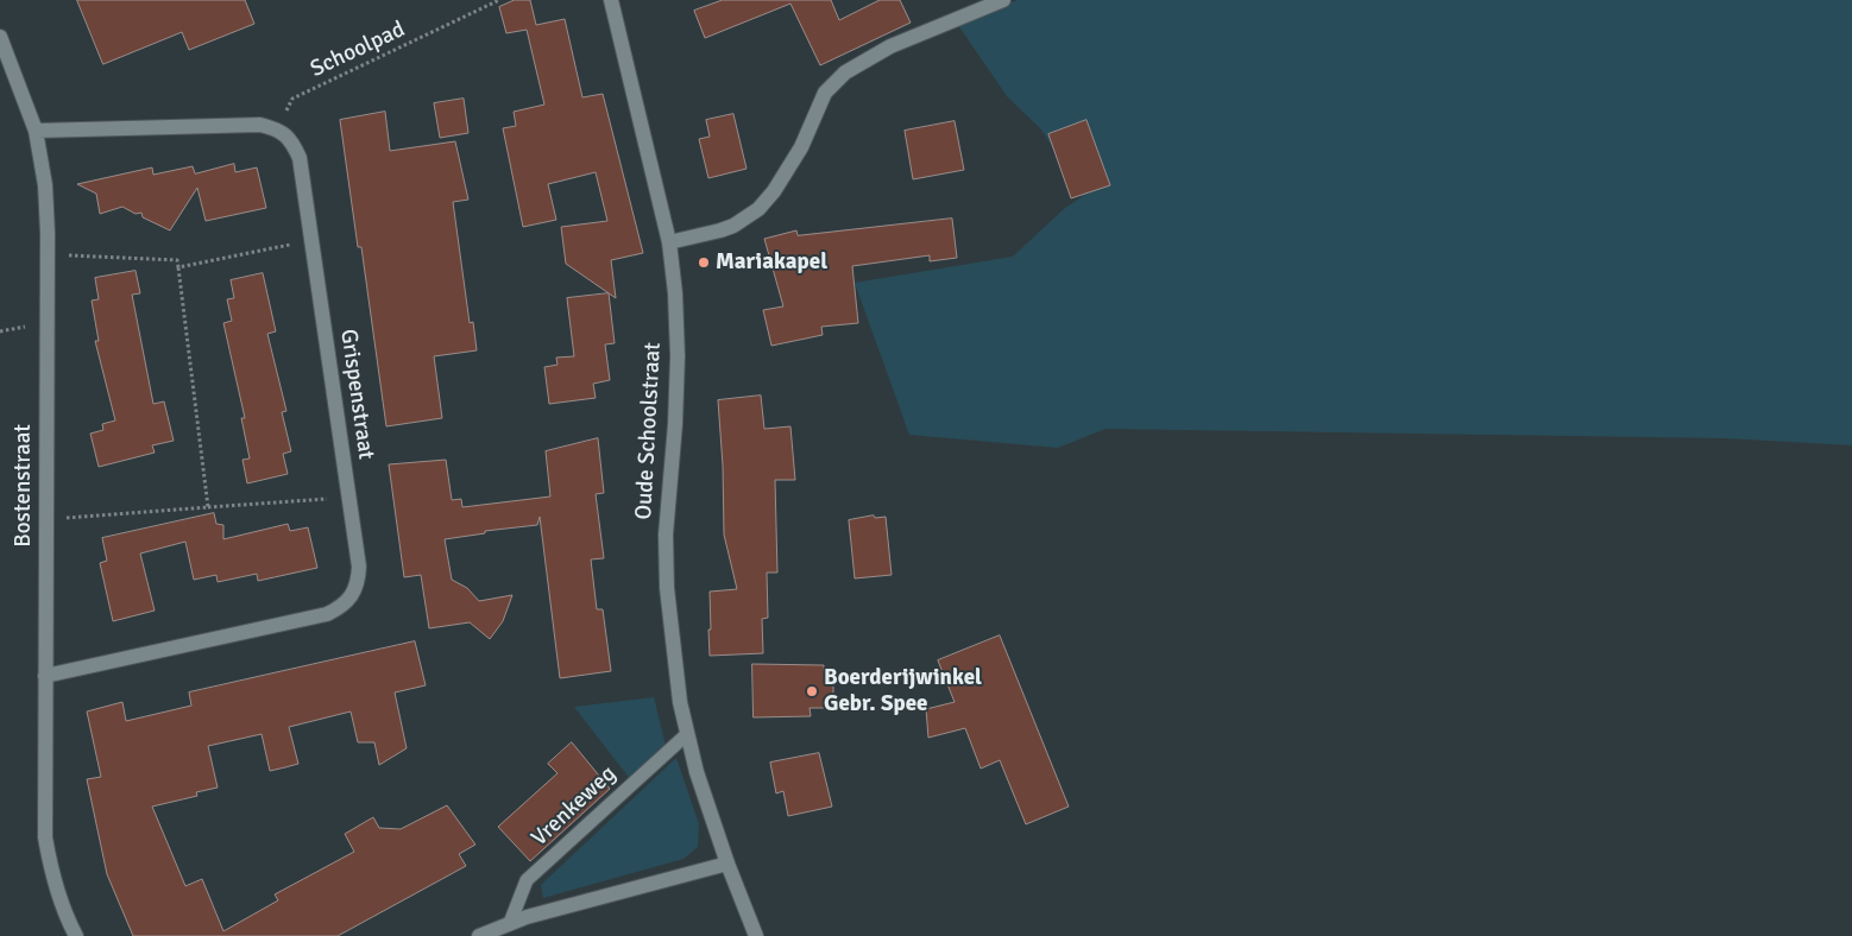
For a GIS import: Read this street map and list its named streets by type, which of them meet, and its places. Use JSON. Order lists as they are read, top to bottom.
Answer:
{
  "streets": {
    "street": ["Grispenstraat", "Oude Schoolstraat", "Bostenstraat"],
    "lane": ["Vrenkeweg"],
    "path": ["Schoolpad"]
  },
  "crossings": [
    ["Schoolpad", "Grispenstraat"],
    ["Grispenstraat", "Bostenstraat"],
    ["Oude Schoolstraat", "Vrenkeweg"]
  ],
  "places": ["Mariakapel", "Boerderijwinkel Gebr. Spee"]
}
